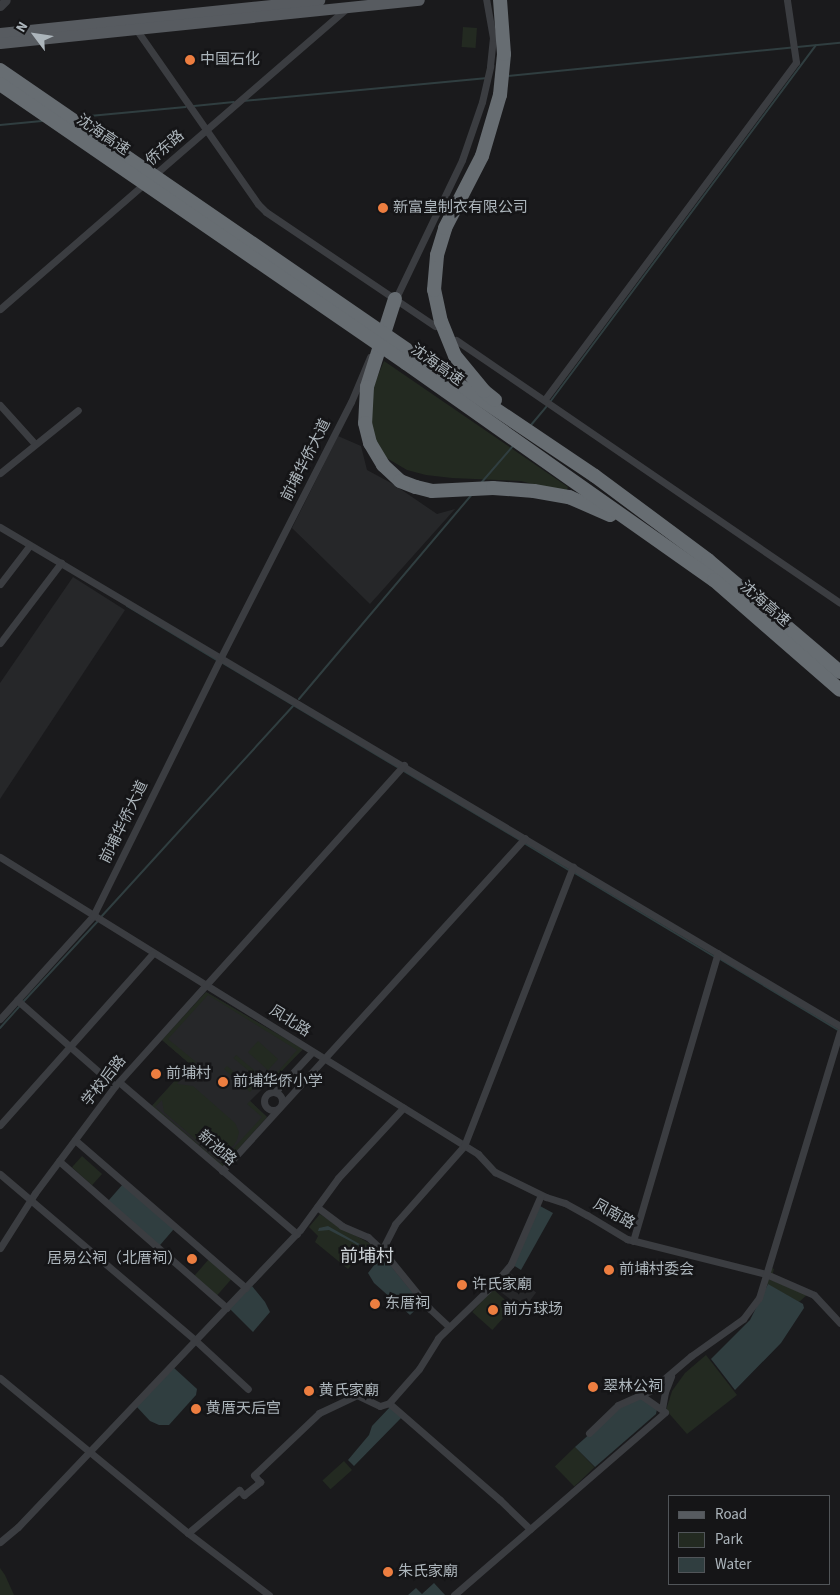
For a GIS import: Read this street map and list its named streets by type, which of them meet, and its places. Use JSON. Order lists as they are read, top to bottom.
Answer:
{
  "streets": {
    "highway": ["沈海高速"],
    "street": [
      "侨东路",
      "前埔华侨大道",
      "凤北路",
      "学校后路",
      "新池路",
      "凤南路"
    ]
  },
  "crossings": [
    ["前埔华侨大道", "凤北路"],
    ["前埔华侨大道", "新池路"],
    ["凤北路", "学校后路"],
    ["凤北路", "凤南路"],
    ["学校后路", "新池路"]
  ],
  "districts": ["前埔村"],
  "places": [
    "中国石化",
    "新富皇制衣有限公司",
    "前埔村",
    "前埔华侨小学",
    "居易公祠（北厝祠）",
    "前埔村委会",
    "许氏家廟",
    "东厝祠",
    "前方球场",
    "翠林公祠",
    "黄氏家廟",
    "黄厝天后宫",
    "朱氏家廟"
  ],
  "legend": ["Road", "Park", "Water"],
  "north": "top left"
}
